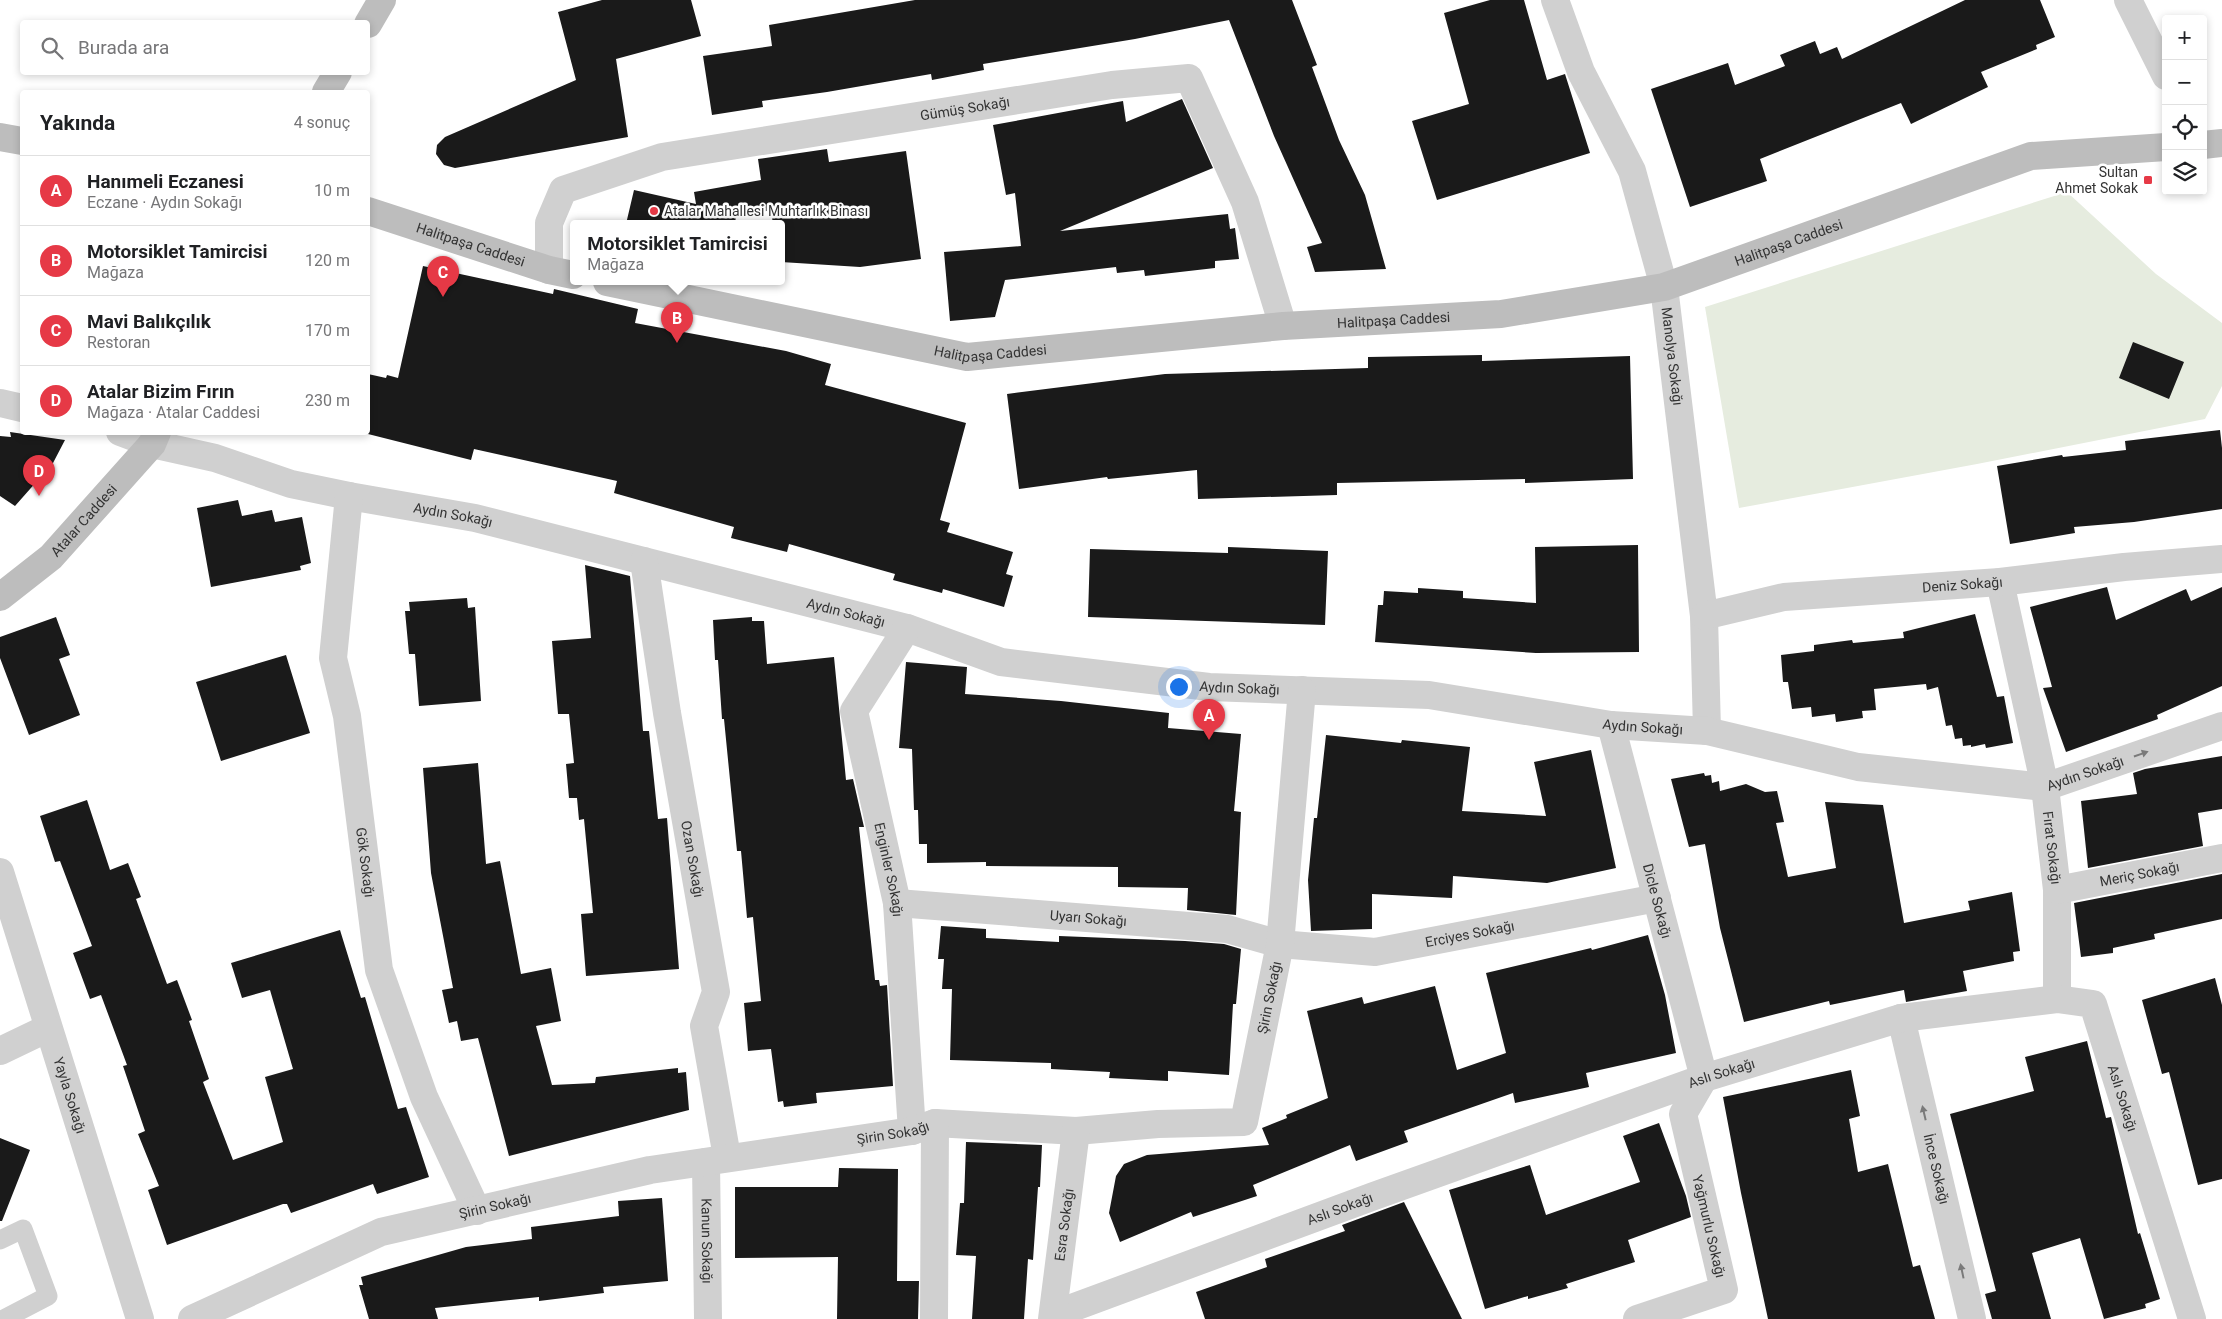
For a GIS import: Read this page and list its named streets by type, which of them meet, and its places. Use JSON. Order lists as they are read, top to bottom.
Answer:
{
  "streets": {
    "street": [
      "Gümüş Sokağı",
      "Halitpaşa Caddesi",
      "Manolya Sokağı",
      "Aydın Sokağı",
      "Atalar Caddesi",
      "Deniz Sokağı",
      "Fırat Sokağı",
      "Ozan Sokağı",
      "Gök Sokağı",
      "Enginler Sokağı",
      "Meriç Sokağı",
      "Dicle Sokağı",
      "Uyarı Sokağı",
      "Erciyes Sokağı",
      "Şirin Sokağı",
      "Aslı Sokağı",
      "Yayla Sokağı",
      "İnce Sokağı",
      "Esra Sokağı",
      "Yağmurlu Sokağı",
      "Kanun Sokağı"
    ]
  },
  "crossings": [
    ["Gümüş Sokağı", "Halitpaşa Caddesi"],
    ["Halitpaşa Caddesi", "Manolya Sokağı"],
    ["Manolya Sokağı", "Aydın Sokağı"],
    ["Manolya Sokağı", "Deniz Sokağı"],
    ["Aydın Sokağı", "Atalar Caddesi"],
    ["Aydın Sokağı", "Fırat Sokağı"],
    ["Aydın Sokağı", "Ozan Sokağı"],
    ["Aydın Sokağı", "Gök Sokağı"],
    ["Aydın Sokağı", "Enginler Sokağı"],
    ["Aydın Sokağı", "Dicle Sokağı"],
    ["Aydın Sokağı", "Şirin Sokağı"],
    ["Deniz Sokağı", "Fırat Sokağı"],
    ["Fırat Sokağı", "Meriç Sokağı"],
    ["Fırat Sokağı", "Aslı Sokağı"],
    ["Ozan Sokağı", "Şirin Sokağı"],
    ["Ozan Sokağı", "Kanun Sokağı"],
    ["Gök Sokağı", "Şirin Sokağı"],
    ["Enginler Sokağı", "Uyarı Sokağı"],
    ["Enginler Sokağı", "Şirin Sokağı"],
    ["Dicle Sokağı", "Erciyes Sokağı"],
    ["Dicle Sokağı", "Aslı Sokağı"],
    ["Dicle Sokağı", "Yağmurlu Sokağı"],
    ["Uyarı Sokağı", "Erciyes Sokağı"],
    ["Uyarı Sokağı", "Şirin Sokağı"],
    ["Erciyes Sokağı", "Şirin Sokağı"],
    ["Şirin Sokağı", "Esra Sokağı"],
    ["Şirin Sokağı", "Kanun Sokağı"],
    ["Aslı Sokağı", "İnce Sokağı"],
    ["Aslı Sokağı", "Esra Sokağı"],
    ["Aslı Sokağı", "Yağmurlu Sokağı"]
  ],
  "one_way": ["İnce Sokağı"],
  "places": {
    "transit": ["Sultan Ahmet Sokak"],
    "other": ["Atalar Mahallesi Muhtarlık Binası"]
  },
  "page": {
    "map_buttons": ["+", "−"],
    "search": "Burada ara",
    "heading": ["Yakında", "4 sonuç"],
    "list": [
      {
        "mark": "A",
        "name": "Hanımeli Eczanesi",
        "note": "Eczane · Aydın Sokağı",
        "value": "10 m"
      },
      {
        "mark": "B",
        "name": "Motorsiklet Tamircisi",
        "note": "Mağaza",
        "value": "120 m"
      },
      {
        "mark": "C",
        "name": "Mavi Balıkçılık",
        "note": "Restoran",
        "value": "170 m"
      },
      {
        "mark": "D",
        "name": "Atalar Bizim Fırın",
        "note": "Mağaza · Atalar Caddesi",
        "value": "230 m"
      }
    ],
    "popup": ["Motorsiklet Tamircisi", "Mağaza"],
    "pins": [
      "C",
      "B",
      "D",
      "A"
    ]
  }
}
